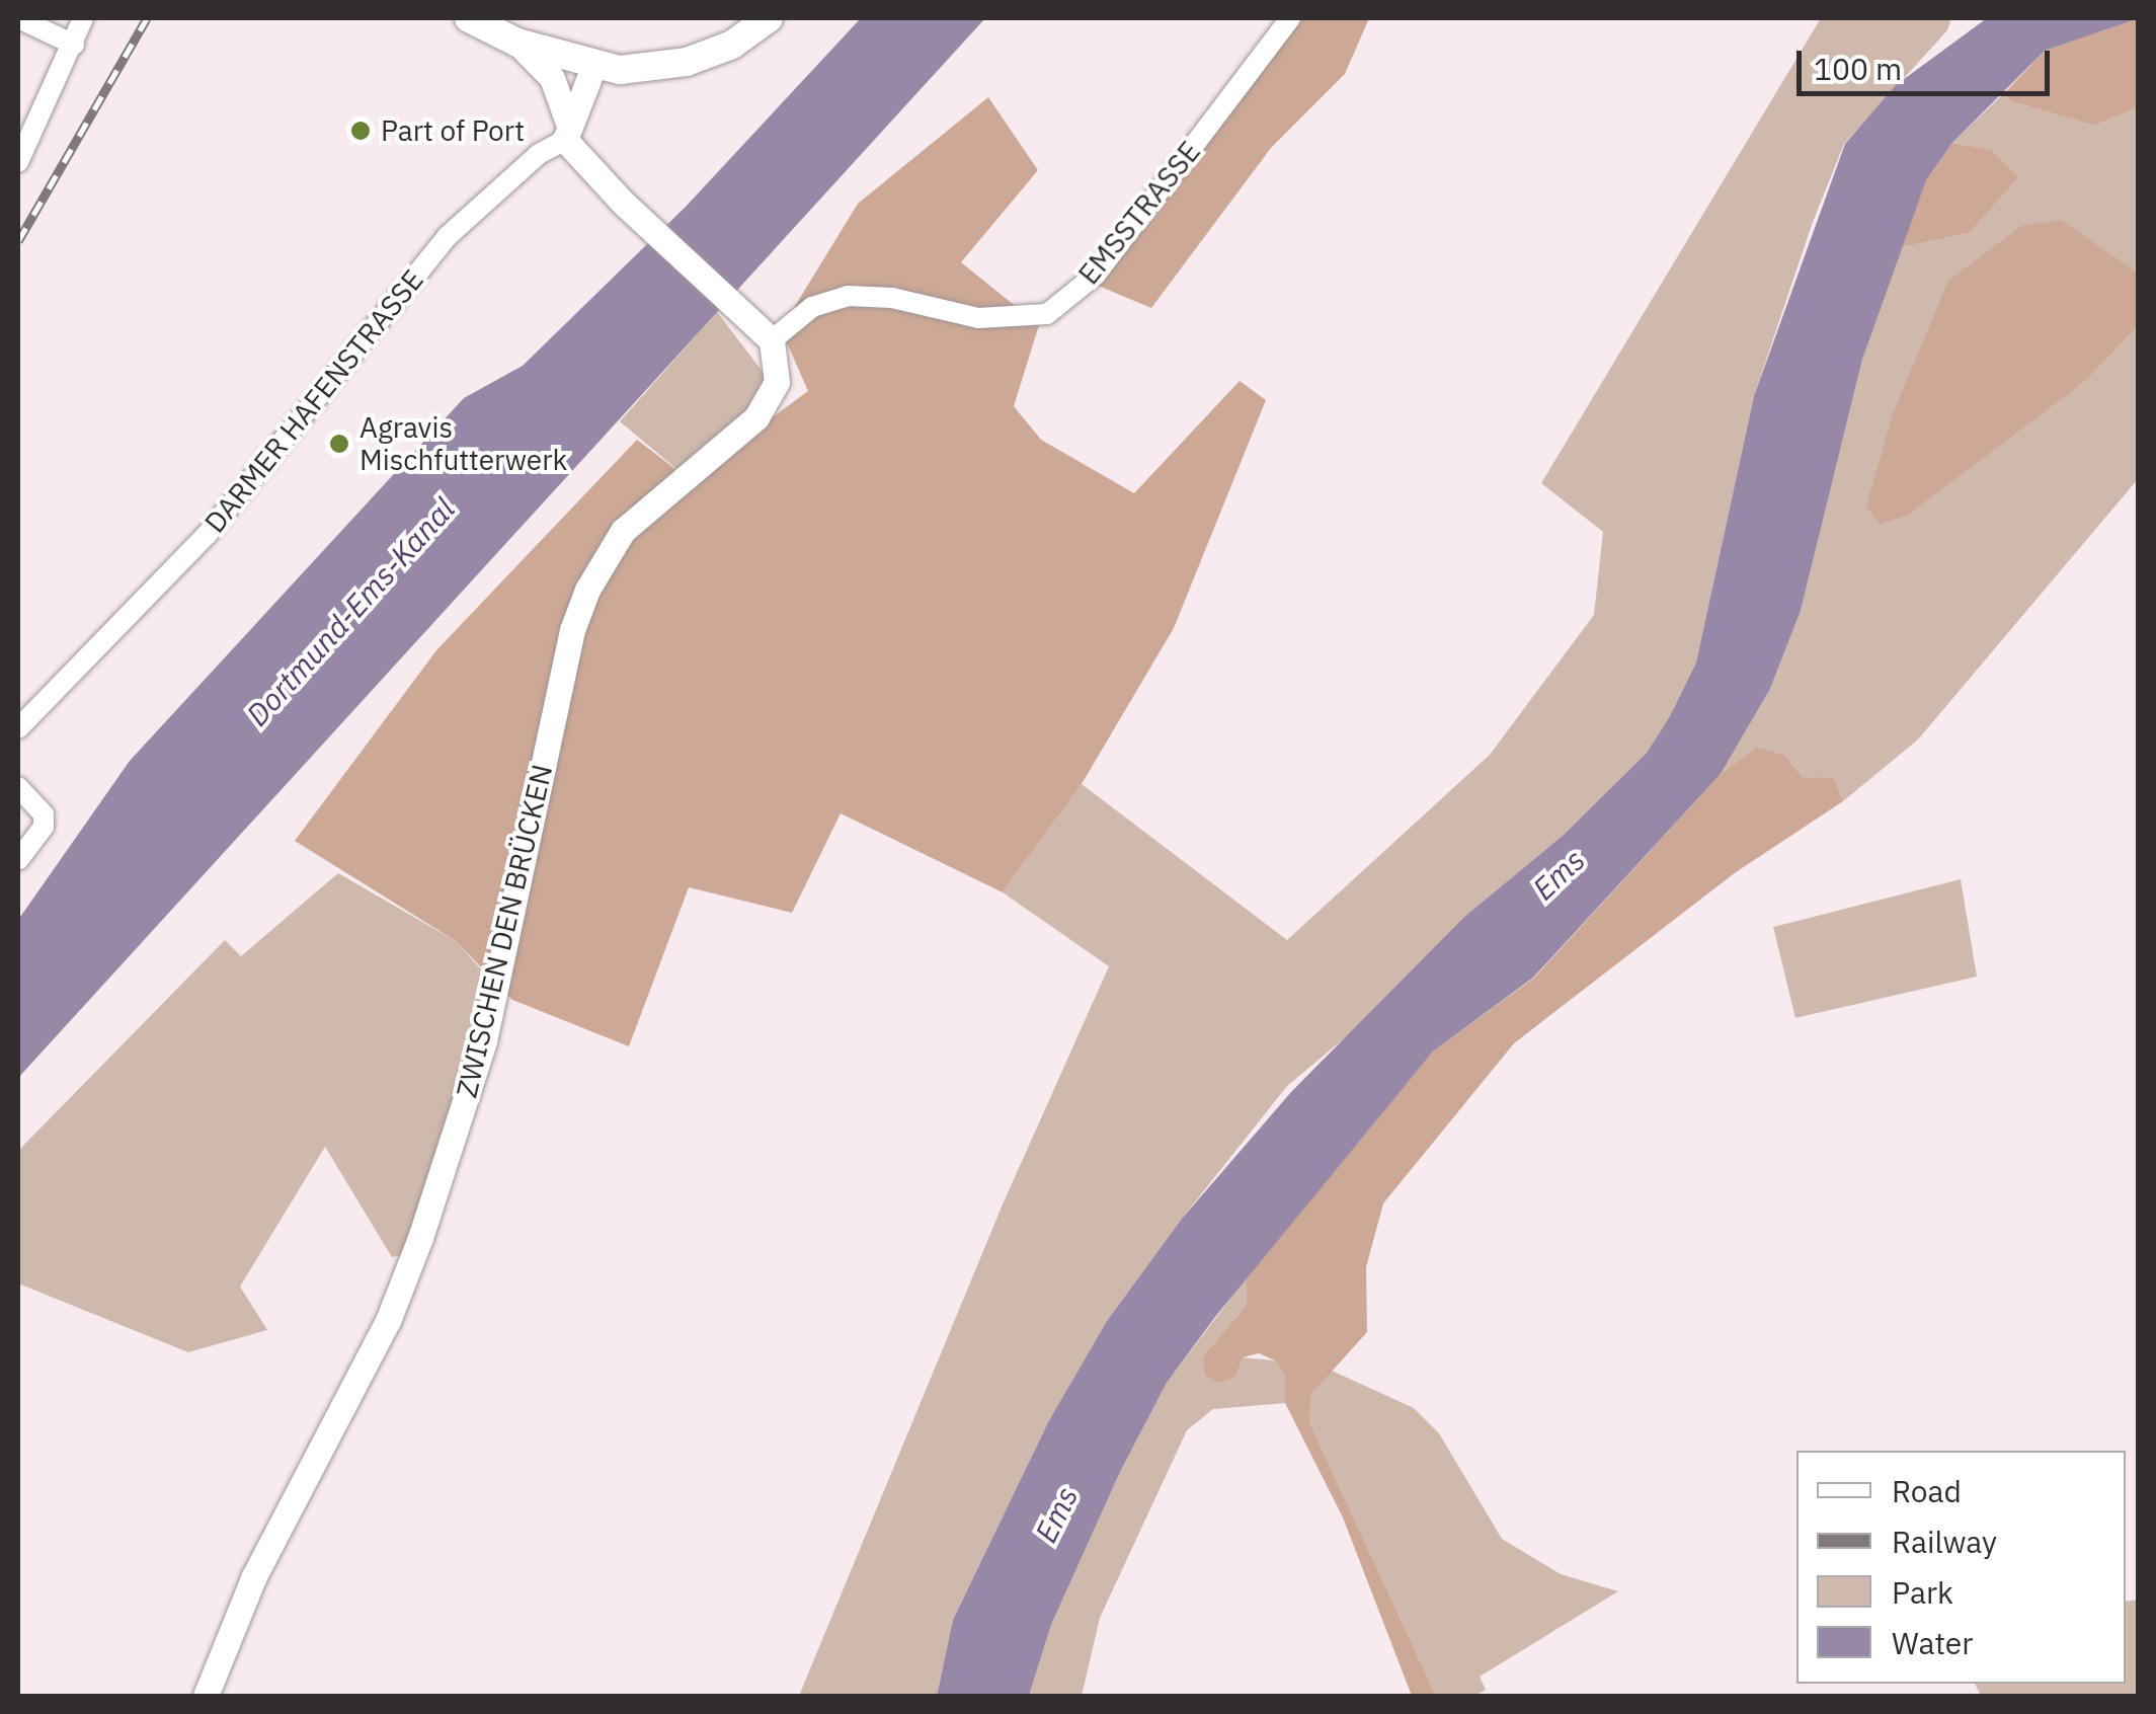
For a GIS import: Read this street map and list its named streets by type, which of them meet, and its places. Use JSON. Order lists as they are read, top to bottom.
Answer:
{
  "streets": {
    "street": ["EMSSTRASSE", "DARMER HAFENSTRASSE", "ZWISCHEN DEN BRÜCKEN"]
  },
  "crossings": [
    ["EMSSTRASSE", "ZWISCHEN DEN BRÜCKEN"]
  ],
  "water": ["Dortmund-Ems-Kanal", "Ems"],
  "places": ["Part of Port", "Agravis Mischfutterwerk"],
  "legend": [
    "Road",
    "Railway",
    "Park",
    "Water"
  ],
  "scale_bar": "100 m"
}
